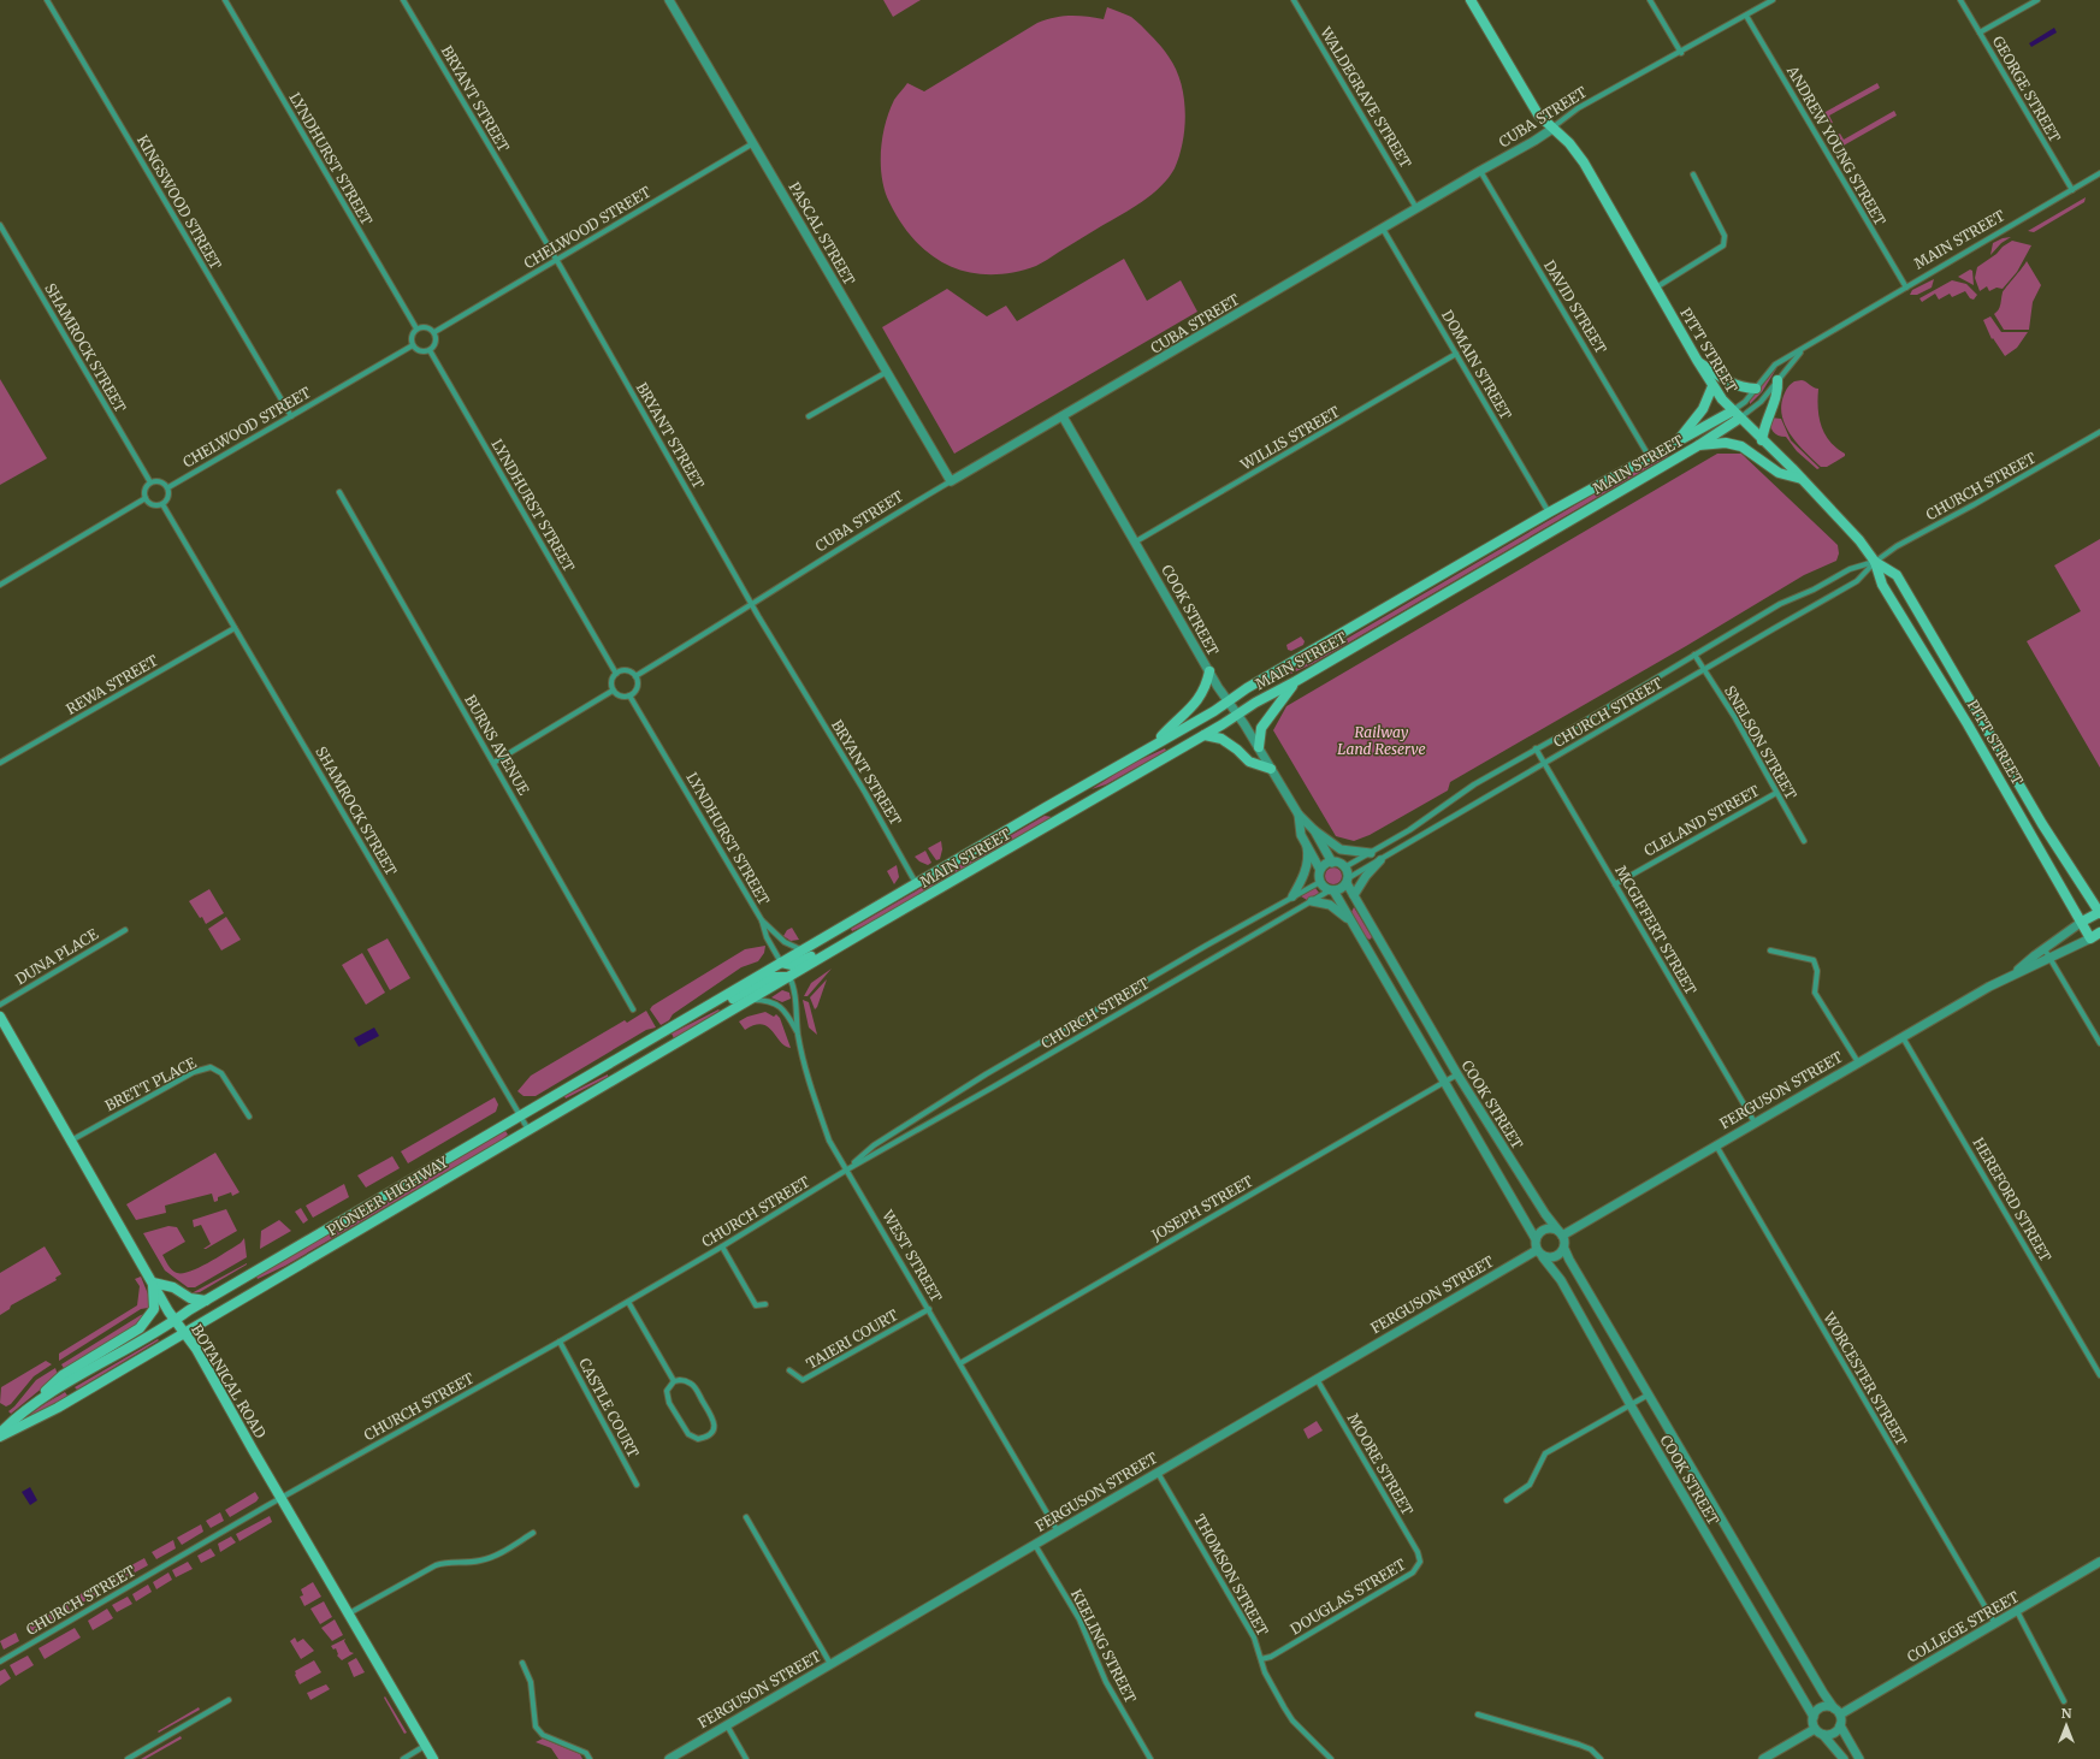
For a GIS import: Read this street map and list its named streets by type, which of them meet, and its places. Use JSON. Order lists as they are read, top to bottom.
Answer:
{
  "streets": {
    "main road": [
      "MAIN STREET",
      "PITT STREET",
      "FERGUSON STREET",
      "PIONEER HIGHWAY",
      "BOTANICAL ROAD"
    ],
    "street": [
      "GEORGE STREET",
      "WALDEGRAVE STREET",
      "BRYANT STREET",
      "CUBA STREET",
      "ANDREW YOUNG STREET",
      "LYNDHURST STREET",
      "KINGSWOOD STREET",
      "CHELWOOD STREET",
      "PASCAL STREET",
      "DAVID STREET",
      "SHAMROCK STREET",
      "DOMAIN STREET",
      "WILLIS STREET",
      "CHURCH STREET",
      "COOK STREET",
      "REWA STREET",
      "SNELSON STREET",
      "BURNS AVENUE",
      "CLELAND STREET",
      "MCGIFFERT STREET",
      "DUNA PLACE",
      "BRETT PLACE",
      "HEREFORD STREET",
      "JOSEPH STREET",
      "WEST STREET",
      "TAIERI COURT",
      "WORCESTER STREET",
      "CASTLE COURT",
      "MOORE STREET",
      "THOMSON STREET",
      "DOUGLAS STREET",
      "COLLEGE STREET",
      "KEELING STREET"
    ]
  },
  "crossings": [
    ["GEORGE STREET", "MAIN STREET"],
    ["WALDEGRAVE STREET", "CUBA STREET"],
    ["BRYANT STREET", "CUBA STREET"],
    ["BRYANT STREET", "CHELWOOD STREET"],
    ["BRYANT STREET", "MAIN STREET"],
    ["CUBA STREET", "ANDREW YOUNG STREET"],
    ["CUBA STREET", "LYNDHURST STREET"],
    ["CUBA STREET", "PASCAL STREET"],
    ["CUBA STREET", "DAVID STREET"],
    ["CUBA STREET", "PITT STREET"],
    ["CUBA STREET", "DOMAIN STREET"],
    ["CUBA STREET", "COOK STREET"],
    ["ANDREW YOUNG STREET", "MAIN STREET"],
    ["LYNDHURST STREET", "CHELWOOD STREET"],
    ["LYNDHURST STREET", "MAIN STREET"],
    ["LYNDHURST STREET", "PIONEER HIGHWAY"],
    ["KINGSWOOD STREET", "CHELWOOD STREET"],
    ["CHELWOOD STREET", "PASCAL STREET"],
    ["CHELWOOD STREET", "SHAMROCK STREET"],
    ["MAIN STREET", "DAVID STREET"],
    ["MAIN STREET", "PITT STREET"],
    ["MAIN STREET", "DOMAIN STREET"],
    ["MAIN STREET", "COOK STREET"],
    ["MAIN STREET", "PIONEER HIGHWAY"],
    ["MAIN STREET", "WEST STREET"],
    ["SHAMROCK STREET", "REWA STREET"],
    ["SHAMROCK STREET", "PIONEER HIGHWAY"],
    ["PITT STREET", "CHURCH STREET"],
    ["PITT STREET", "FERGUSON STREET"],
    ["DOMAIN STREET", "WILLIS STREET"],
    ["WILLIS STREET", "COOK STREET"],
    ["CHURCH STREET", "COOK STREET"],
    ["CHURCH STREET", "SNELSON STREET"],
    ["CHURCH STREET", "MCGIFFERT STREET"],
    ["CHURCH STREET", "WEST STREET"],
    ["CHURCH STREET", "BOTANICAL ROAD"],
    ["CHURCH STREET", "CASTLE COURT"],
    ["COOK STREET", "FERGUSON STREET"],
    ["COOK STREET", "JOSEPH STREET"],
    ["COOK STREET", "COLLEGE STREET"],
    ["SNELSON STREET", "CLELAND STREET"],
    ["CLELAND STREET", "MCGIFFERT STREET"],
    ["MCGIFFERT STREET", "FERGUSON STREET"],
    ["BRETT PLACE", "BOTANICAL ROAD"],
    ["FERGUSON STREET", "HEREFORD STREET"],
    ["FERGUSON STREET", "WEST STREET"],
    ["FERGUSON STREET", "WORCESTER STREET"],
    ["FERGUSON STREET", "MOORE STREET"],
    ["FERGUSON STREET", "THOMSON STREET"],
    ["FERGUSON STREET", "KEELING STREET"],
    ["PIONEER HIGHWAY", "WEST STREET"],
    ["PIONEER HIGHWAY", "BOTANICAL ROAD"],
    ["JOSEPH STREET", "WEST STREET"],
    ["WEST STREET", "TAIERI COURT"],
    ["WORCESTER STREET", "COLLEGE STREET"],
    ["MOORE STREET", "DOUGLAS STREET"],
    ["THOMSON STREET", "DOUGLAS STREET"]
  ],
  "parks": ["Railway Land Reserve"],
  "north": "top"
}
